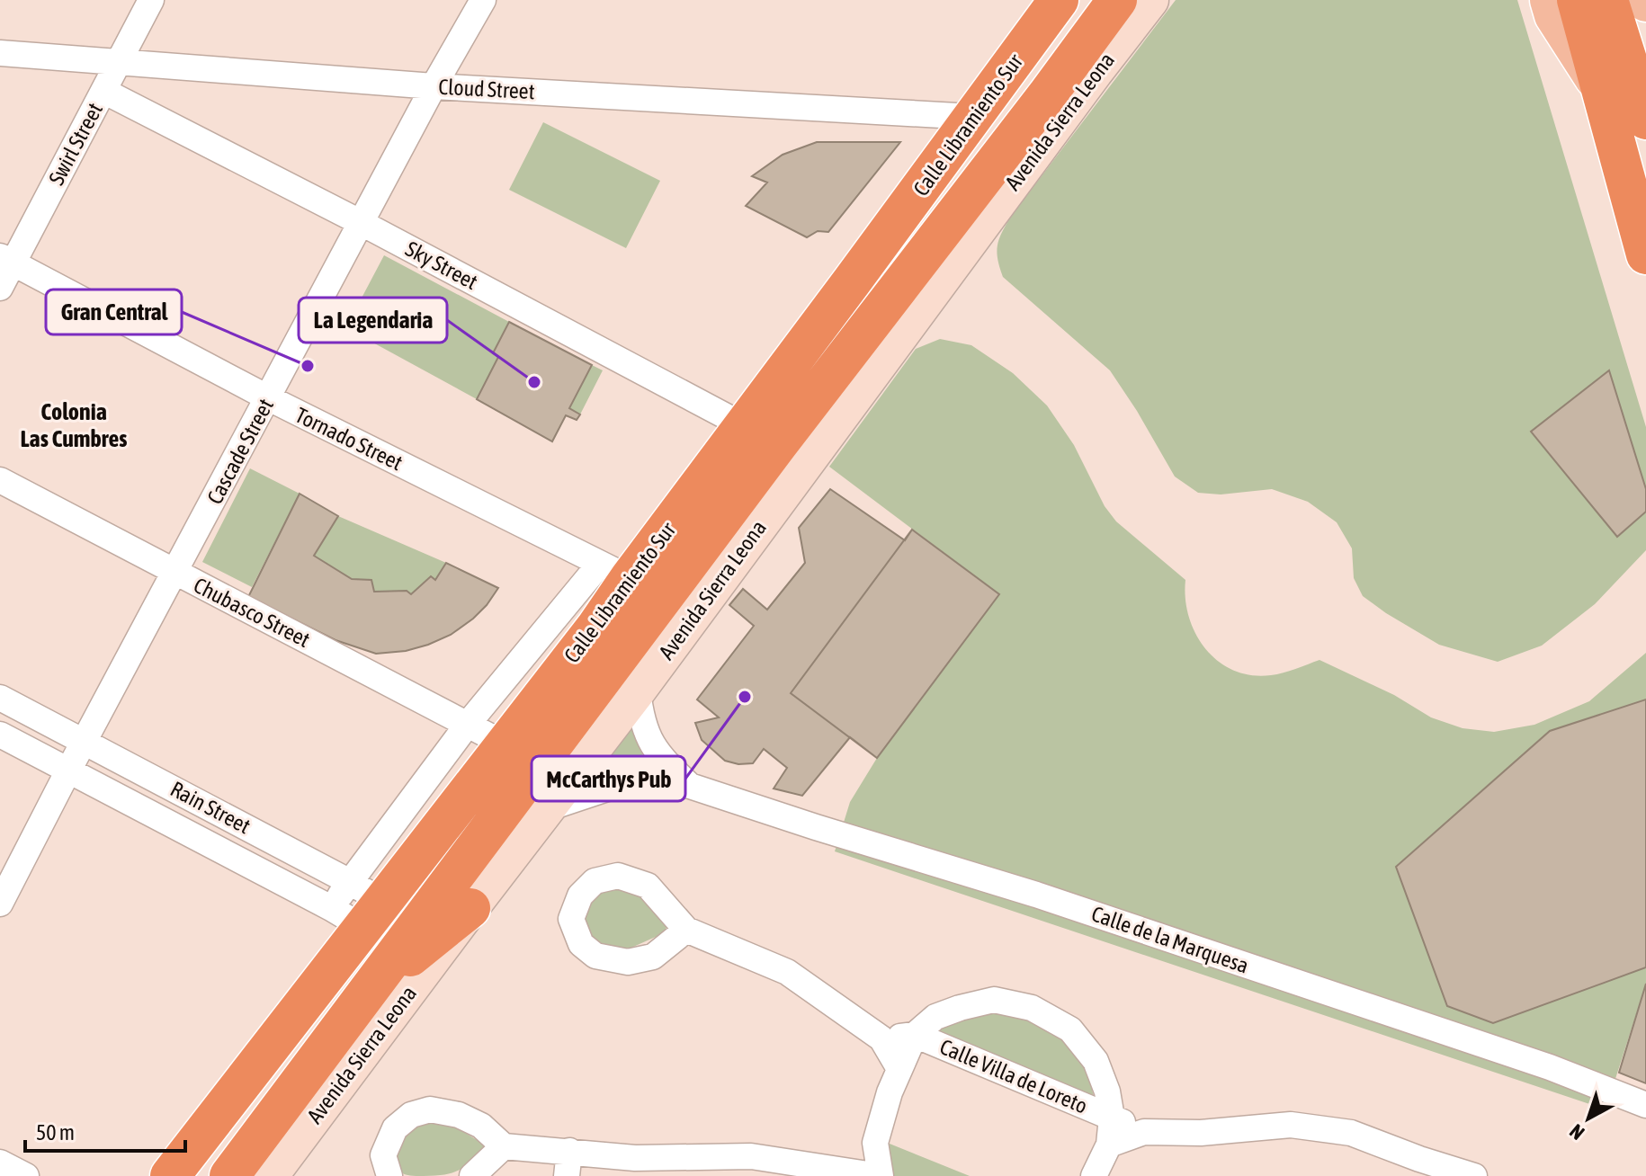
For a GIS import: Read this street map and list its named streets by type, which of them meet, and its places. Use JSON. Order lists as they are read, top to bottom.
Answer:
{
  "streets": {
    "highway": ["Calle Libramiento Sur"],
    "street": [
      "Cloud Street",
      "Avenida Sierra Leona",
      "Swirl Street",
      "Sky Street",
      "Tornado Street",
      "Cascade Street",
      "Chubasco Street",
      "Rain Street",
      "Calle de la Marquesa",
      "Calle Villa de Loreto"
    ]
  },
  "crossings": [
    ["Cloud Street", "Calle Libramiento Sur"],
    ["Cloud Street", "Swirl Street"],
    ["Cloud Street", "Cascade Street"],
    ["Avenida Sierra Leona", "Calle de la Marquesa"],
    ["Calle Libramiento Sur", "Sky Street"],
    ["Calle Libramiento Sur", "Tornado Street"],
    ["Calle Libramiento Sur", "Chubasco Street"],
    ["Calle Libramiento Sur", "Rain Street"],
    ["Swirl Street", "Sky Street"],
    ["Swirl Street", "Tornado Street"],
    ["Sky Street", "Cascade Street"],
    ["Tornado Street", "Cascade Street"],
    ["Cascade Street", "Chubasco Street"],
    ["Cascade Street", "Rain Street"]
  ],
  "districts": ["Colonia Las Cumbres"],
  "places": ["Gran Central", "La Legendaria", "McCarthys Pub"],
  "scale_bar": "50 m",
  "north": "bottom left"
}
